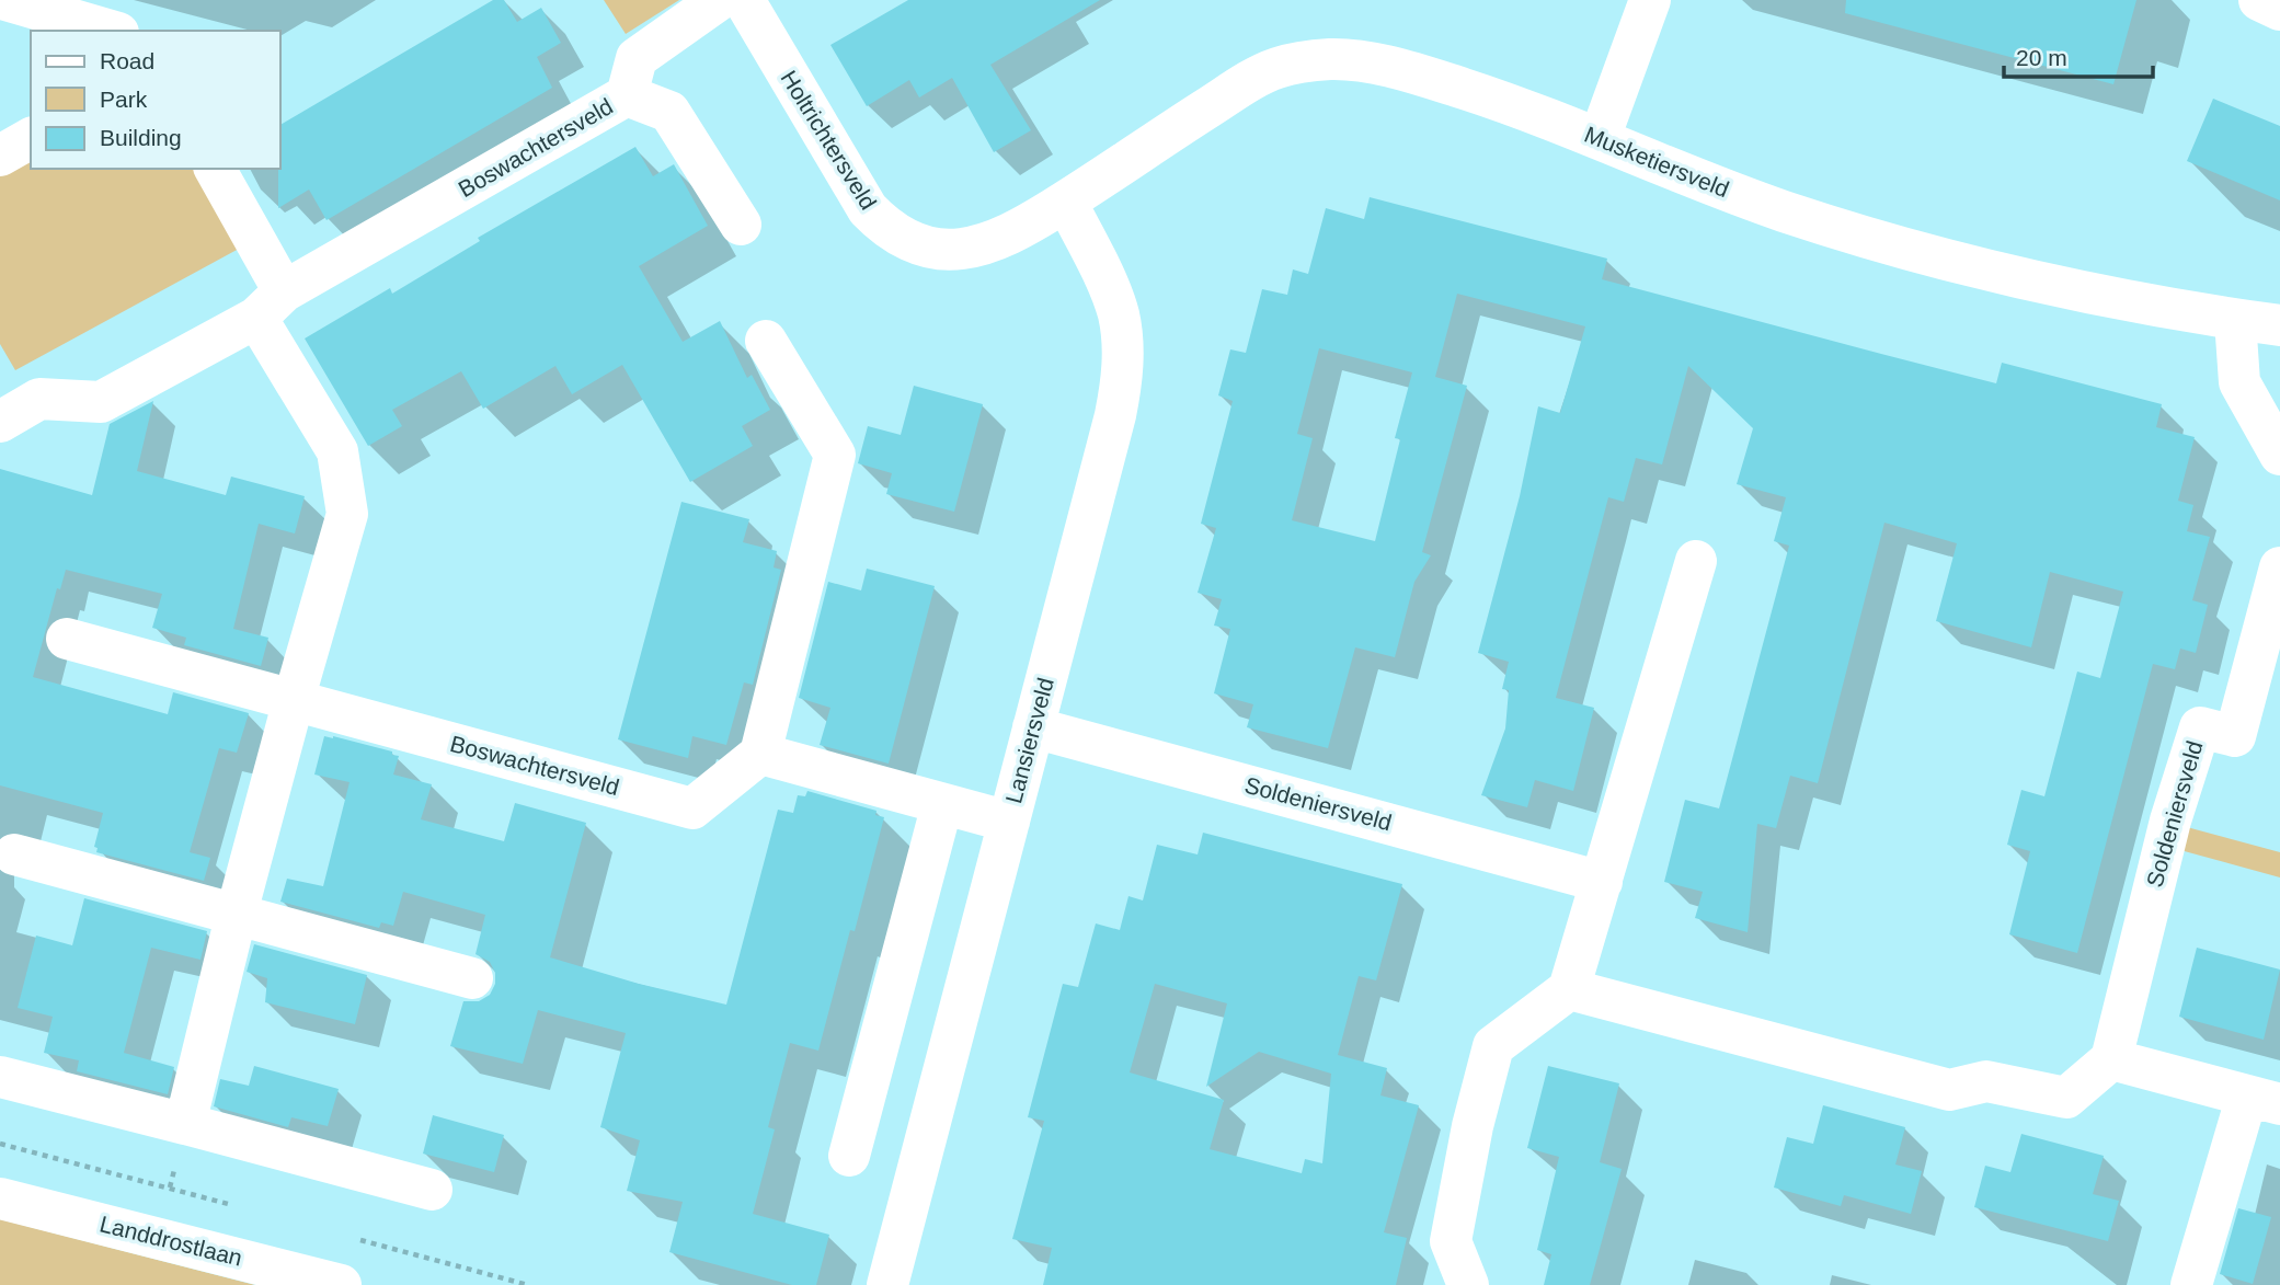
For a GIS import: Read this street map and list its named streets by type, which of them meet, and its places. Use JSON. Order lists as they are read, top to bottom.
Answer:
{
  "streets": {
    "street": [
      "Holtrichtersveld",
      "Boswachtersveld",
      "Musketiersveld",
      "Lansiersveld",
      "Soldeniersveld",
      "Landdrostlaan"
    ]
  },
  "crossings": [
    ["Holtrichtersveld", "Musketiersveld"],
    ["Holtrichtersveld", "Lansiersveld"],
    ["Musketiersveld", "Lansiersveld"],
    ["Lansiersveld", "Soldeniersveld"]
  ],
  "legend": ["Road", "Park", "Building"],
  "scale_bar": "20 m"
}
